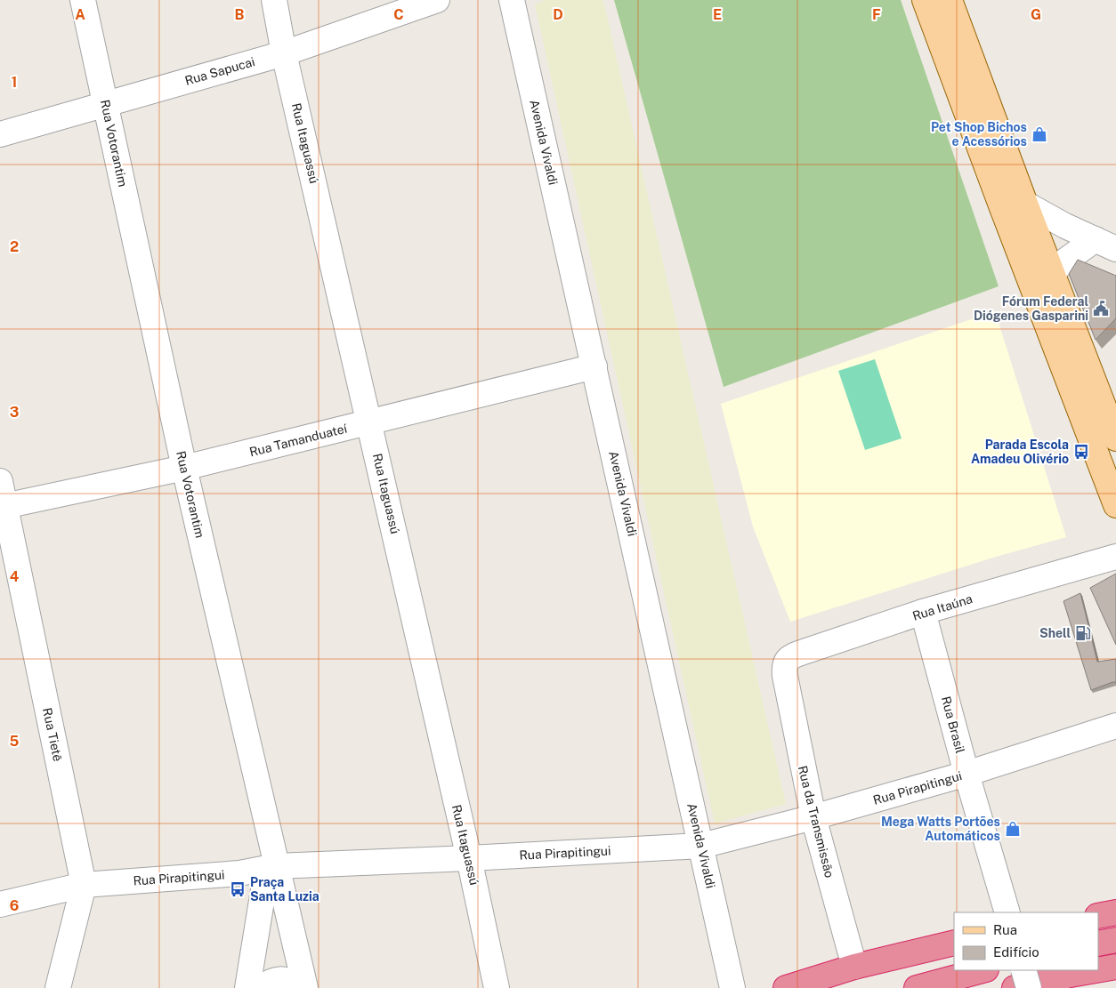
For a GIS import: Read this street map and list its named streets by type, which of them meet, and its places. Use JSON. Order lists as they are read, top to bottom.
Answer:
{
  "streets": {
    "street": [
      "Rua Sapucai",
      "Avenida Vivaldi",
      "Rua Votorantim",
      "Rua Itaguassú",
      "Rua Tamanduateí",
      "Rua Itaúna",
      "Rua Brasil",
      "Rua Tietê",
      "Rua Pirapitingui",
      "Rua da Transmissão"
    ]
  },
  "crossings": [
    ["Rua Sapucai", "Rua Votorantim"],
    ["Rua Sapucai", "Rua Itaguassú"],
    ["Avenida Vivaldi", "Rua Tamanduateí"],
    ["Avenida Vivaldi", "Rua Pirapitingui"],
    ["Rua Votorantim", "Rua Tamanduateí"],
    ["Rua Votorantim", "Rua Pirapitingui"],
    ["Rua Itaguassú", "Rua Tamanduateí"],
    ["Rua Itaguassú", "Rua Pirapitingui"],
    ["Rua Tamanduateí", "Rua Tietê"],
    ["Rua Itaúna", "Rua Brasil"],
    ["Rua Itaúna", "Rua da Transmissão"],
    ["Rua Brasil", "Rua Pirapitingui"],
    ["Rua Tietê", "Rua Pirapitingui"],
    ["Rua Pirapitingui", "Rua da Transmissão"]
  ],
  "places": {
    "shop": ["Pet Shop Bichos e Acessórios", "Mega Watts Portões Automáticos"],
    "public building": ["Fórum Federal Diógenes Gasparini"],
    "bus stop": ["Parada Escola Amadeu Olivério", "Praça Santa Luzia"],
    "fuel station": ["Shell"]
  },
  "legend": ["Rua", "Edifício"],
  "grid": {
    "columns": [
      "A",
      "B",
      "C",
      "D",
      "E",
      "F",
      "G"
    ],
    "rows": [
      "1",
      "2",
      "3",
      "4",
      "5",
      "6"
    ]
  }
}
